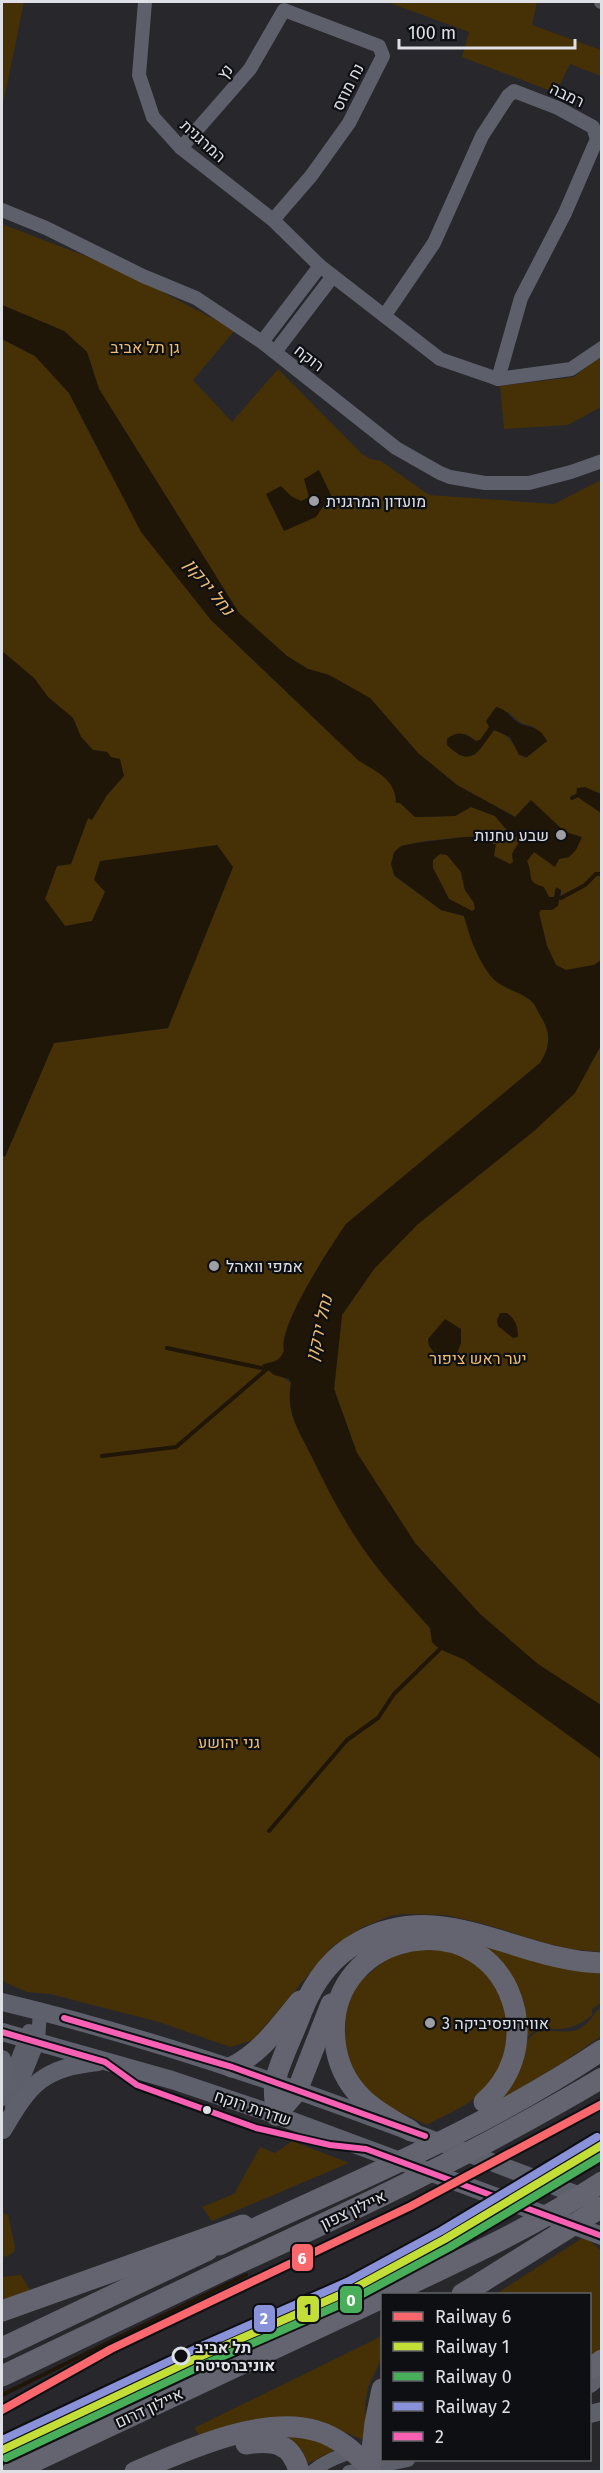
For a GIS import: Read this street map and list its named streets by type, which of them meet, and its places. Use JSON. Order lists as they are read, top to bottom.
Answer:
{
  "streets": {
    "highway": ["איילון צפון", "איילון דרום"],
    "main road": ["שדרות רוקח"],
    "street": [
      "נץ",
      "נח מוזס",
      "רמבה",
      "המרגנית",
      "רוקח"
    ]
  },
  "crossings": [
    ["נץ", "נח מוזס"],
    ["נץ", "המרגנית"],
    ["נח מוזס", "המרגנית"],
    ["רמבה", "המרגנית"]
  ],
  "water": ["נחל ירקון"],
  "parks": ["גן תל אביב", "יער ראש ציפור", "גני יהושע"],
  "places": [
    "מועדון המרגנית",
    "שבע טחנות",
    "אמפי וואהל",
    "אווירופסיביקה 3",
    "תל אביב אוניברסיטה"
  ],
  "lines": [
    "transit line 2",
    "rail line 6",
    "rail line 2",
    "rail line 1",
    "rail line 0"
  ],
  "legend": [
    "Railway 6",
    "Railway 1",
    "Railway 0",
    "Railway 2",
    "2"
  ],
  "scale_bar": "100 m"
}
